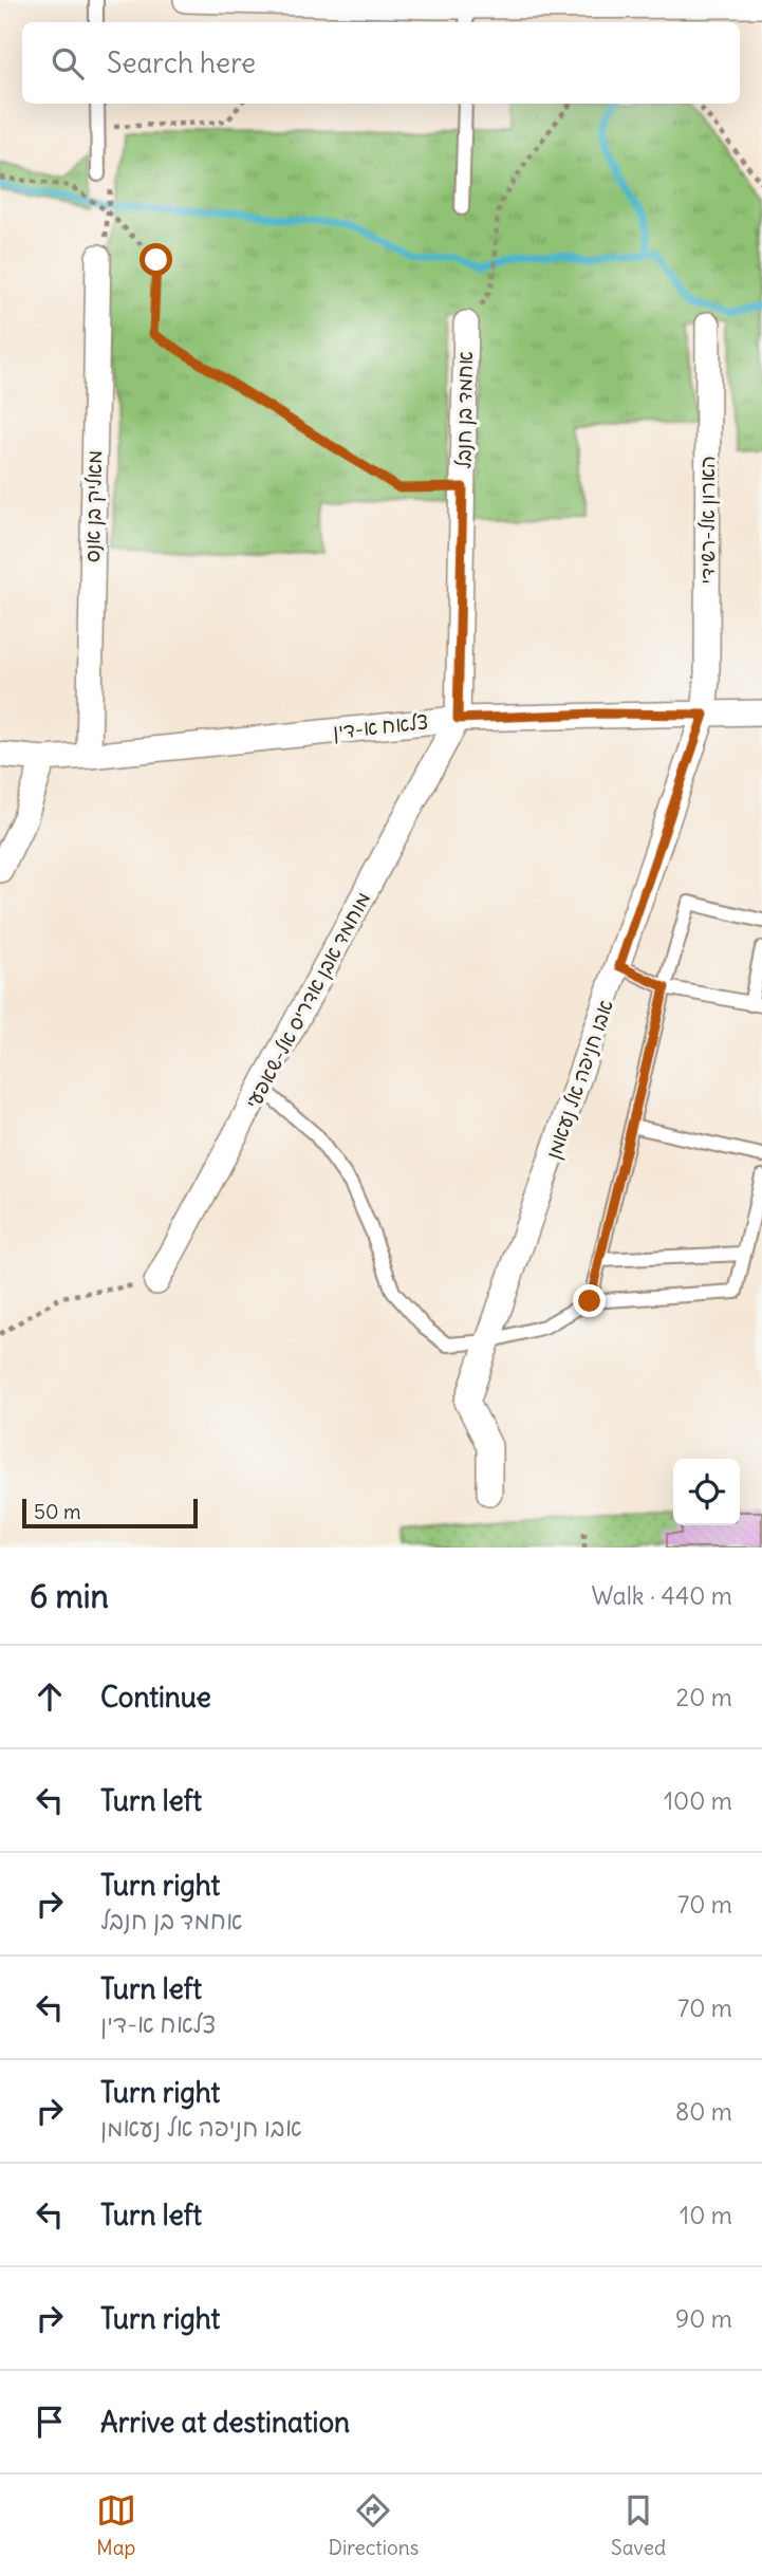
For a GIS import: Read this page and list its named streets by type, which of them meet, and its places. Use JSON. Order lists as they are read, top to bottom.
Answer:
{
  "streets": {
    "street": [
      "אחמד בן חנבל",
      "מאליק בן אנס",
      "הארון אל-רשידי",
      "צלאח א-דין",
      "מוחמד אבן אדריס אל-שאפעי",
      "אבו חניפה אל נעאמן"
    ]
  },
  "crossings": [
    ["אחמד בן חנבל", "צלאח א-דין"],
    ["אחמד בן חנבל", "מוחמד אבן אדריס אל-שאפעי"],
    ["מאליק בן אנס", "צלאח א-דין"],
    ["הארון אל-רשידי", "צלאח א-דין"],
    ["הארון אל-רשידי", "אבו חניפה אל נעאמן"],
    ["צלאח א-דין", "מוחמד אבן אדריס אל-שאפעי"],
    ["צלאח א-דין", "אבו חניפה אל נעאמן"]
  ],
  "scale_bar": "50 m",
  "page": {
    "search": "Search here",
    "scale": "50 m",
    "heading": ["6 min", "Walk · 440 m"],
    "list": [
      ["Continue", "20 m"],
      ["Turn left", "100 m"],
      ["Turn right", "אחמד בן חנבל", "70 m"],
      ["Turn left", "צלאח א-דין", "70 m"],
      ["Turn right", "אבו חניפה אל נעאמן", "80 m"],
      ["Turn left", "10 m"],
      ["Turn right", "90 m"],
      "Arrive at destination"
    ],
    "nav": ["Map", "Directions", "Saved"]
  }
}
